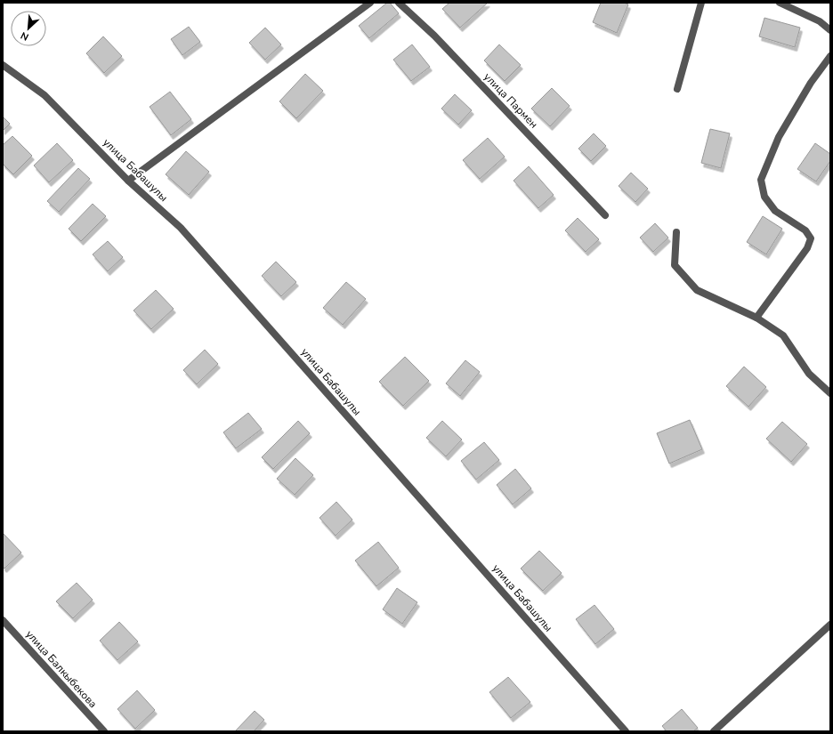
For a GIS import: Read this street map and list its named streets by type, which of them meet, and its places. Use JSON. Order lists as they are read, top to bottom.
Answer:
{
  "streets": {
    "street": ["улица Пармен", "улица Бабашулы", "улица Балкыбекова"]
  },
  "north": "bottom left"
}
